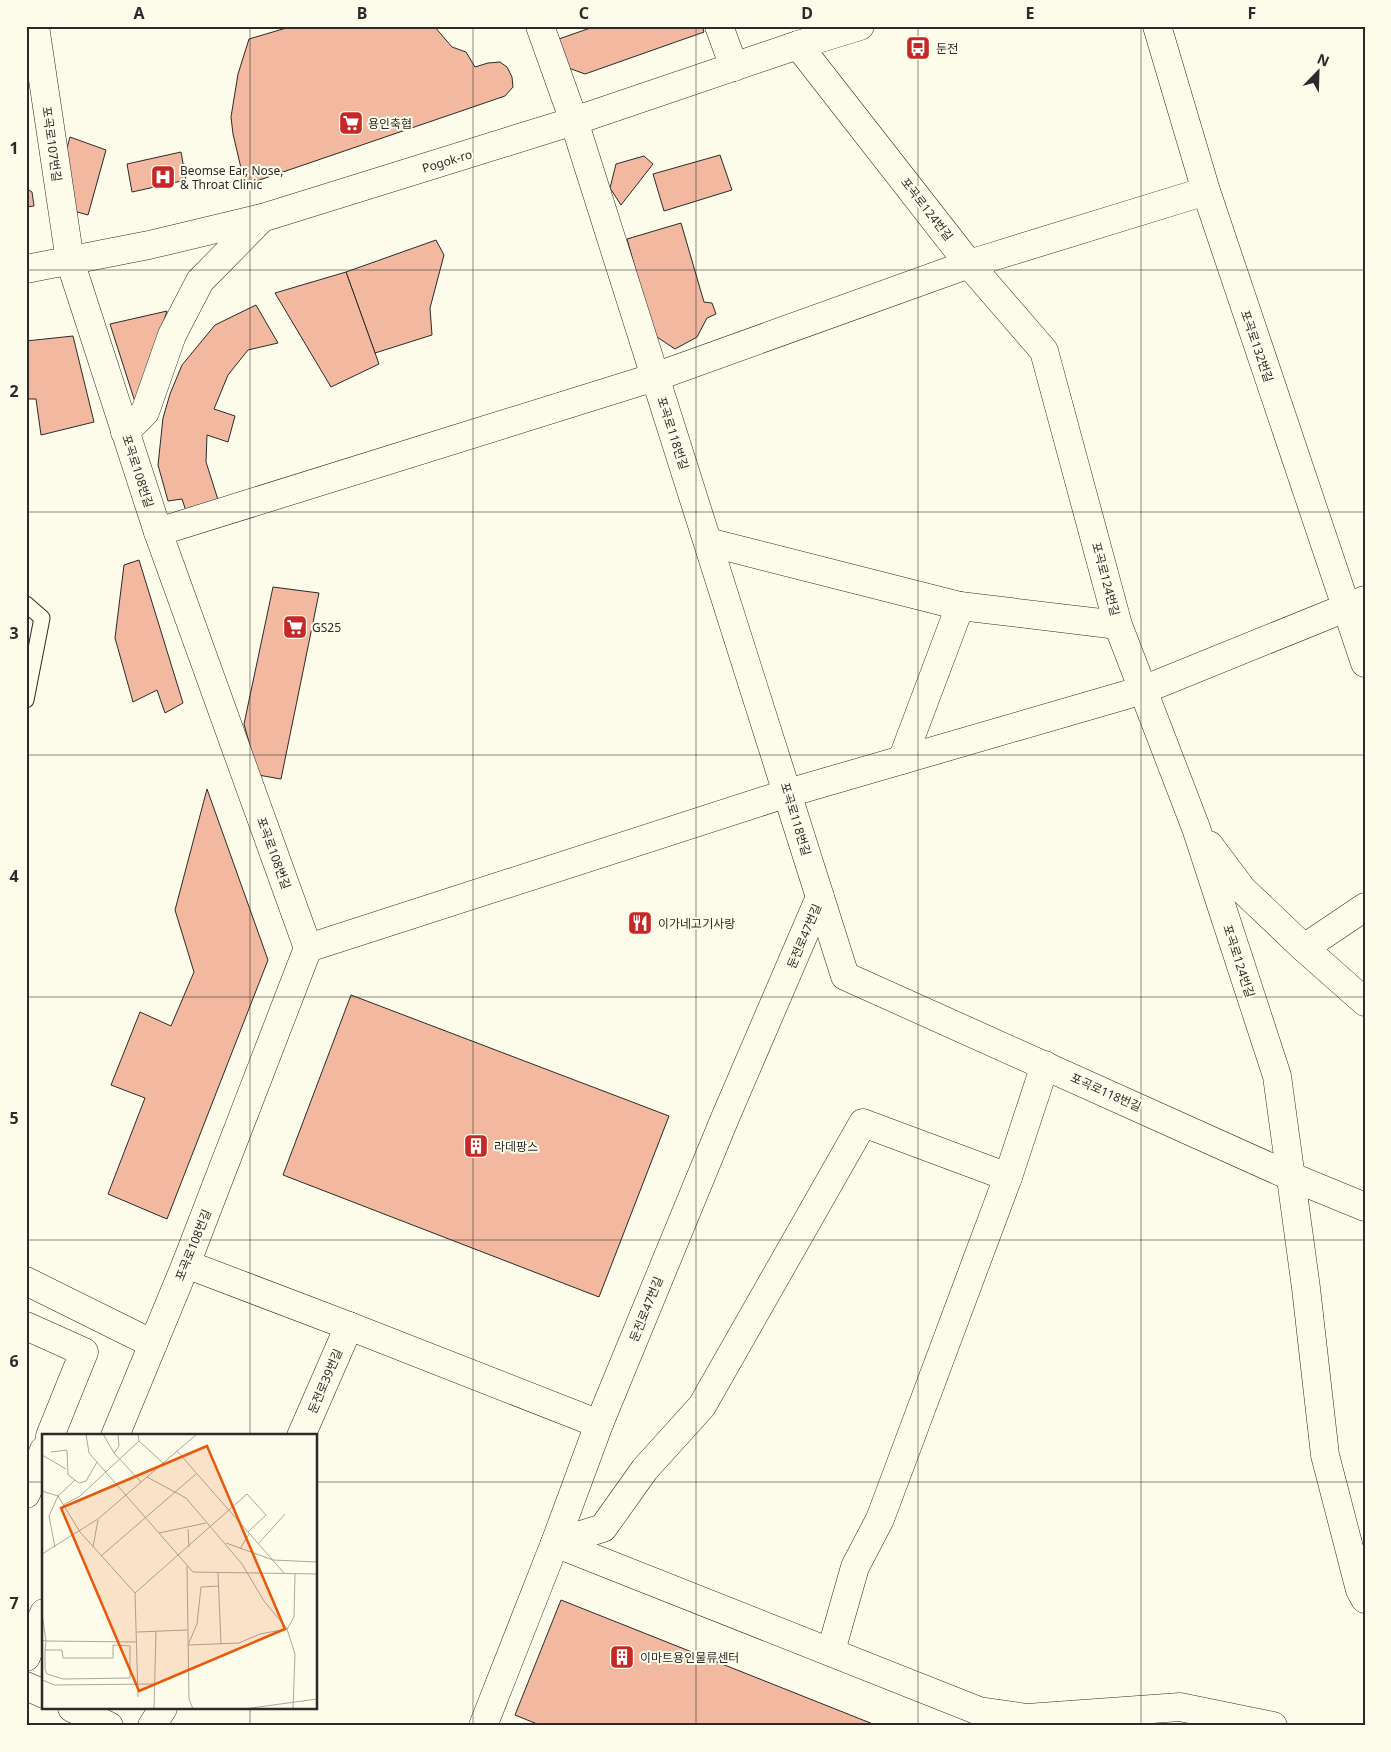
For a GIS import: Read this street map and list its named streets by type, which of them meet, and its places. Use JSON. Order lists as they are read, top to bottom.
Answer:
{
  "streets": {
    "street": [
      "포곡로107번길",
      "Pogok-ro",
      "포곡로124번길",
      "포곡로132번길",
      "포곡로118번길",
      "포곡로108번길",
      "둔전로47번길",
      "둔전로39번길"
    ]
  },
  "crossings": [
    ["포곡로107번길", "Pogok-ro"],
    ["포곡로107번길", "포곡로108번길"],
    ["Pogok-ro", "포곡로124번길"],
    ["Pogok-ro", "포곡로118번길"],
    ["Pogok-ro", "포곡로108번길"],
    ["포곡로124번길", "포곡로118번길"],
    ["포곡로118번길", "둔전로47번길"]
  ],
  "places": {
    "bus stop": ["둔전"],
    "supermarket": ["용인축협", "GS25"],
    "hospital": ["Beomse Ear, Nose, & Throat Clinic"],
    "restaurant": ["이가네고기사랑"],
    "building": ["라데팡스", "이마트용인물류센터"]
  },
  "north": "top right",
  "grid": {
    "columns": [
      "A",
      "B",
      "C",
      "D",
      "E",
      "F"
    ],
    "rows": [
      "1",
      "2",
      "3",
      "4",
      "5",
      "6",
      "7"
    ]
  }
}
